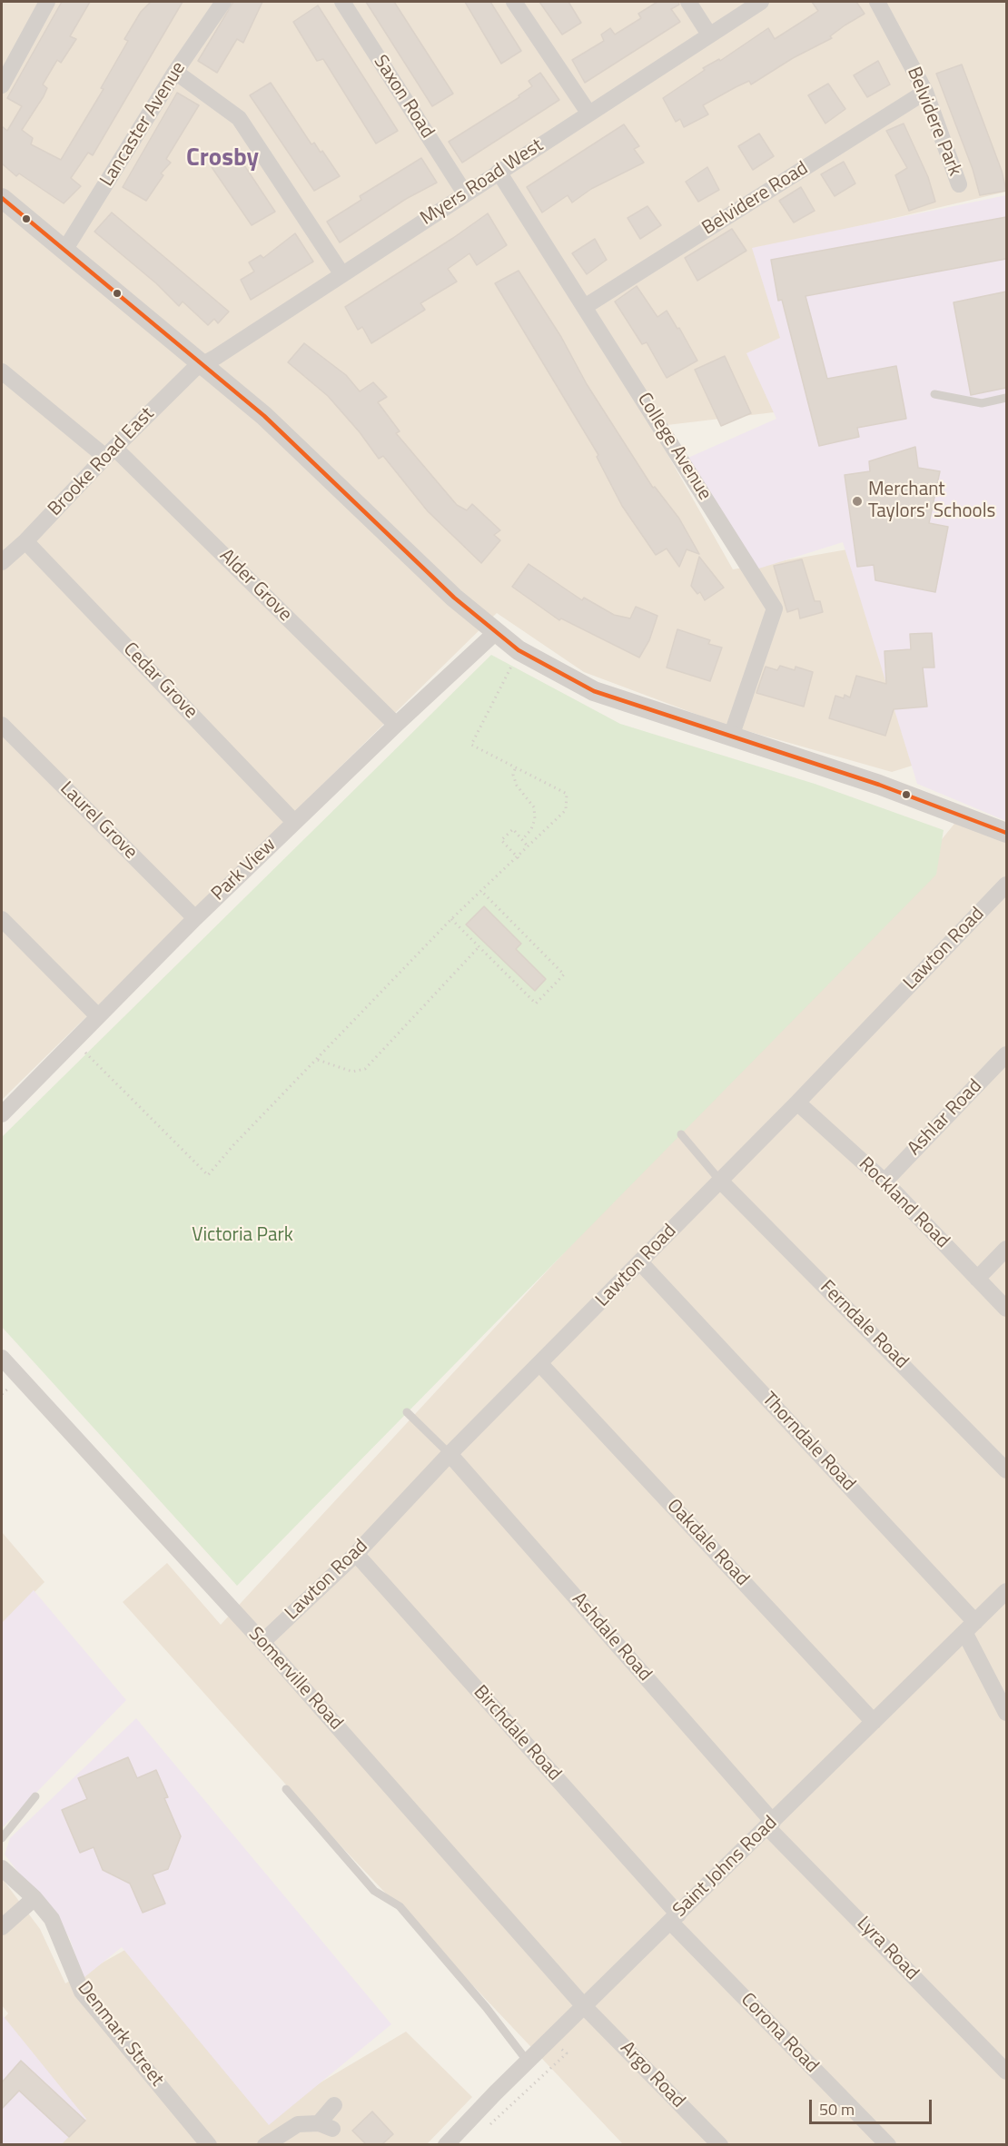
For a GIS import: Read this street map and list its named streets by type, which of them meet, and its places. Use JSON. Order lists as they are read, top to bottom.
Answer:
{
  "streets": {
    "street": [
      "Saxon Road",
      "Belvidere Park",
      "Lancaster Avenue",
      "Myers Road West",
      "Belvidere Road",
      "College Avenue",
      "Brooke Road East",
      "Alder Grove",
      "Cedar Grove",
      "Laurel Grove",
      "Park View",
      "Lawton Road",
      "Ashlar Road",
      "Rockland Road",
      "Ferndale Road",
      "Thorndale Road",
      "Oakdale Road",
      "Ashdale Road",
      "Somerville Road",
      "Birchdale Road",
      "Saint Johns Road",
      "Lyra Road",
      "Corona Road",
      "Denmark Street",
      "Argo Road"
    ]
  },
  "crossings": [
    ["Saxon Road", "Myers Road West"],
    ["Belvidere Park", "Belvidere Road"],
    ["Myers Road West", "College Avenue"],
    ["Myers Road West", "Brooke Road East"],
    ["Belvidere Road", "College Avenue"],
    ["Brooke Road East", "Alder Grove"],
    ["Brooke Road East", "Cedar Grove"],
    ["Alder Grove", "Park View"],
    ["Cedar Grove", "Park View"],
    ["Laurel Grove", "Park View"],
    ["Lawton Road", "Rockland Road"],
    ["Lawton Road", "Ferndale Road"],
    ["Lawton Road", "Thorndale Road"],
    ["Lawton Road", "Oakdale Road"],
    ["Lawton Road", "Ashdale Road"],
    ["Lawton Road", "Somerville Road"],
    ["Lawton Road", "Birchdale Road"],
    ["Ashlar Road", "Rockland Road"],
    ["Thorndale Road", "Saint Johns Road"],
    ["Oakdale Road", "Saint Johns Road"],
    ["Ashdale Road", "Saint Johns Road"],
    ["Ashdale Road", "Lyra Road"],
    ["Somerville Road", "Saint Johns Road"],
    ["Somerville Road", "Argo Road"],
    ["Birchdale Road", "Saint Johns Road"],
    ["Birchdale Road", "Corona Road"],
    ["Saint Johns Road", "Lyra Road"],
    ["Saint Johns Road", "Corona Road"],
    ["Saint Johns Road", "Argo Road"]
  ],
  "districts": ["Crosby"],
  "parks": ["Victoria Park"],
  "places": ["Merchant Taylors' Schools"],
  "scale_bar": "50 m"
}
